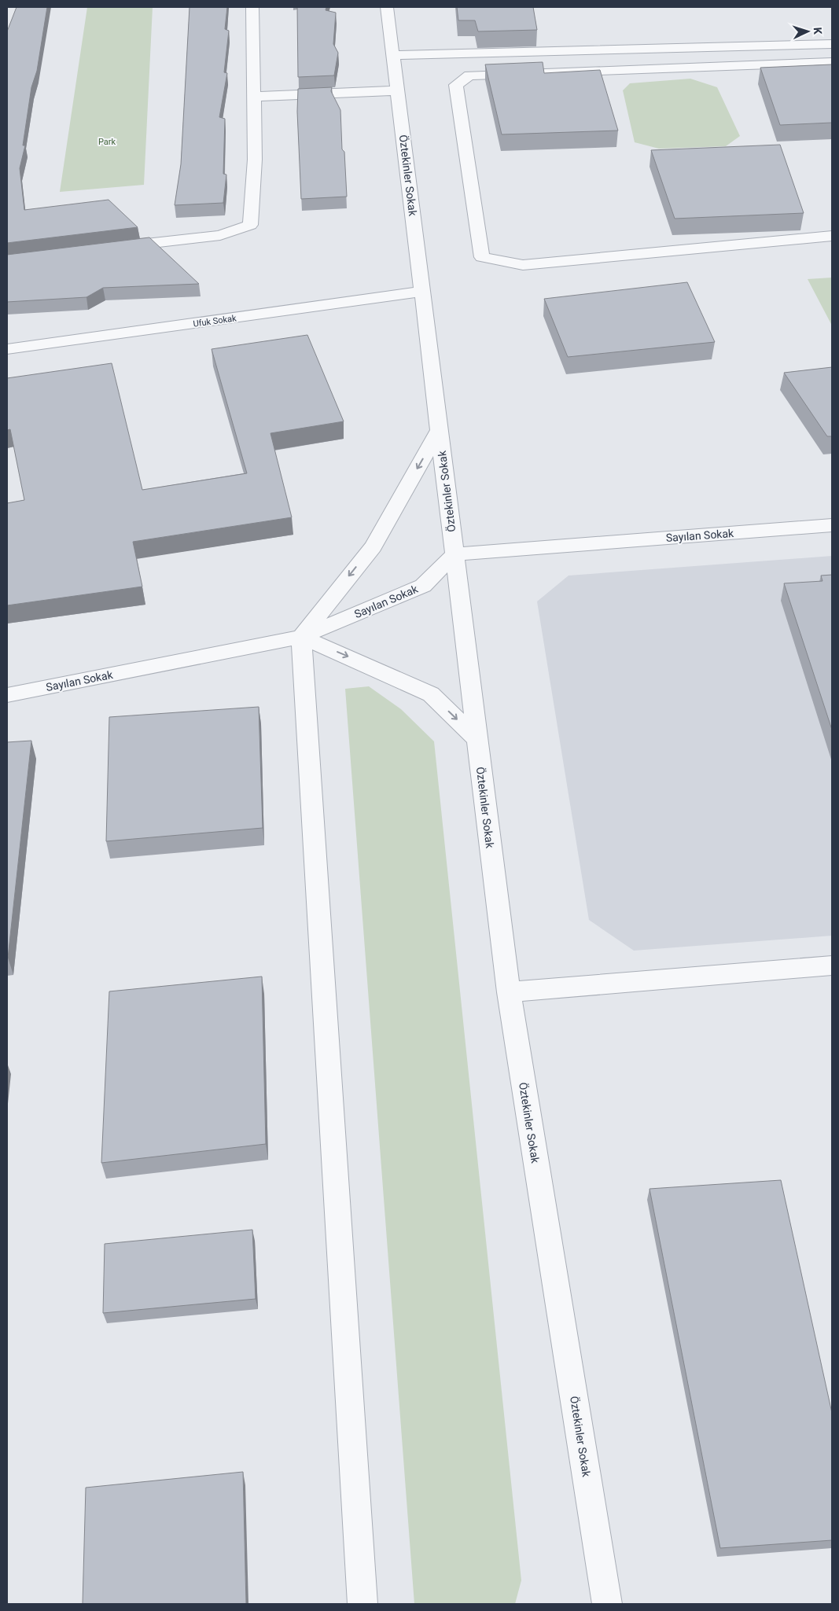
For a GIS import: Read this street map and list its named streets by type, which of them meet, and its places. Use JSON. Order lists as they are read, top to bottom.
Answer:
{
  "streets": {
    "street": ["Öztekinler Sokak", "Ufuk Sokak", "Sayılan Sokak"]
  },
  "crossings": [
    ["Öztekinler Sokak", "Ufuk Sokak"],
    ["Öztekinler Sokak", "Sayılan Sokak"]
  ],
  "parks": ["Park"],
  "north": "right"
}
